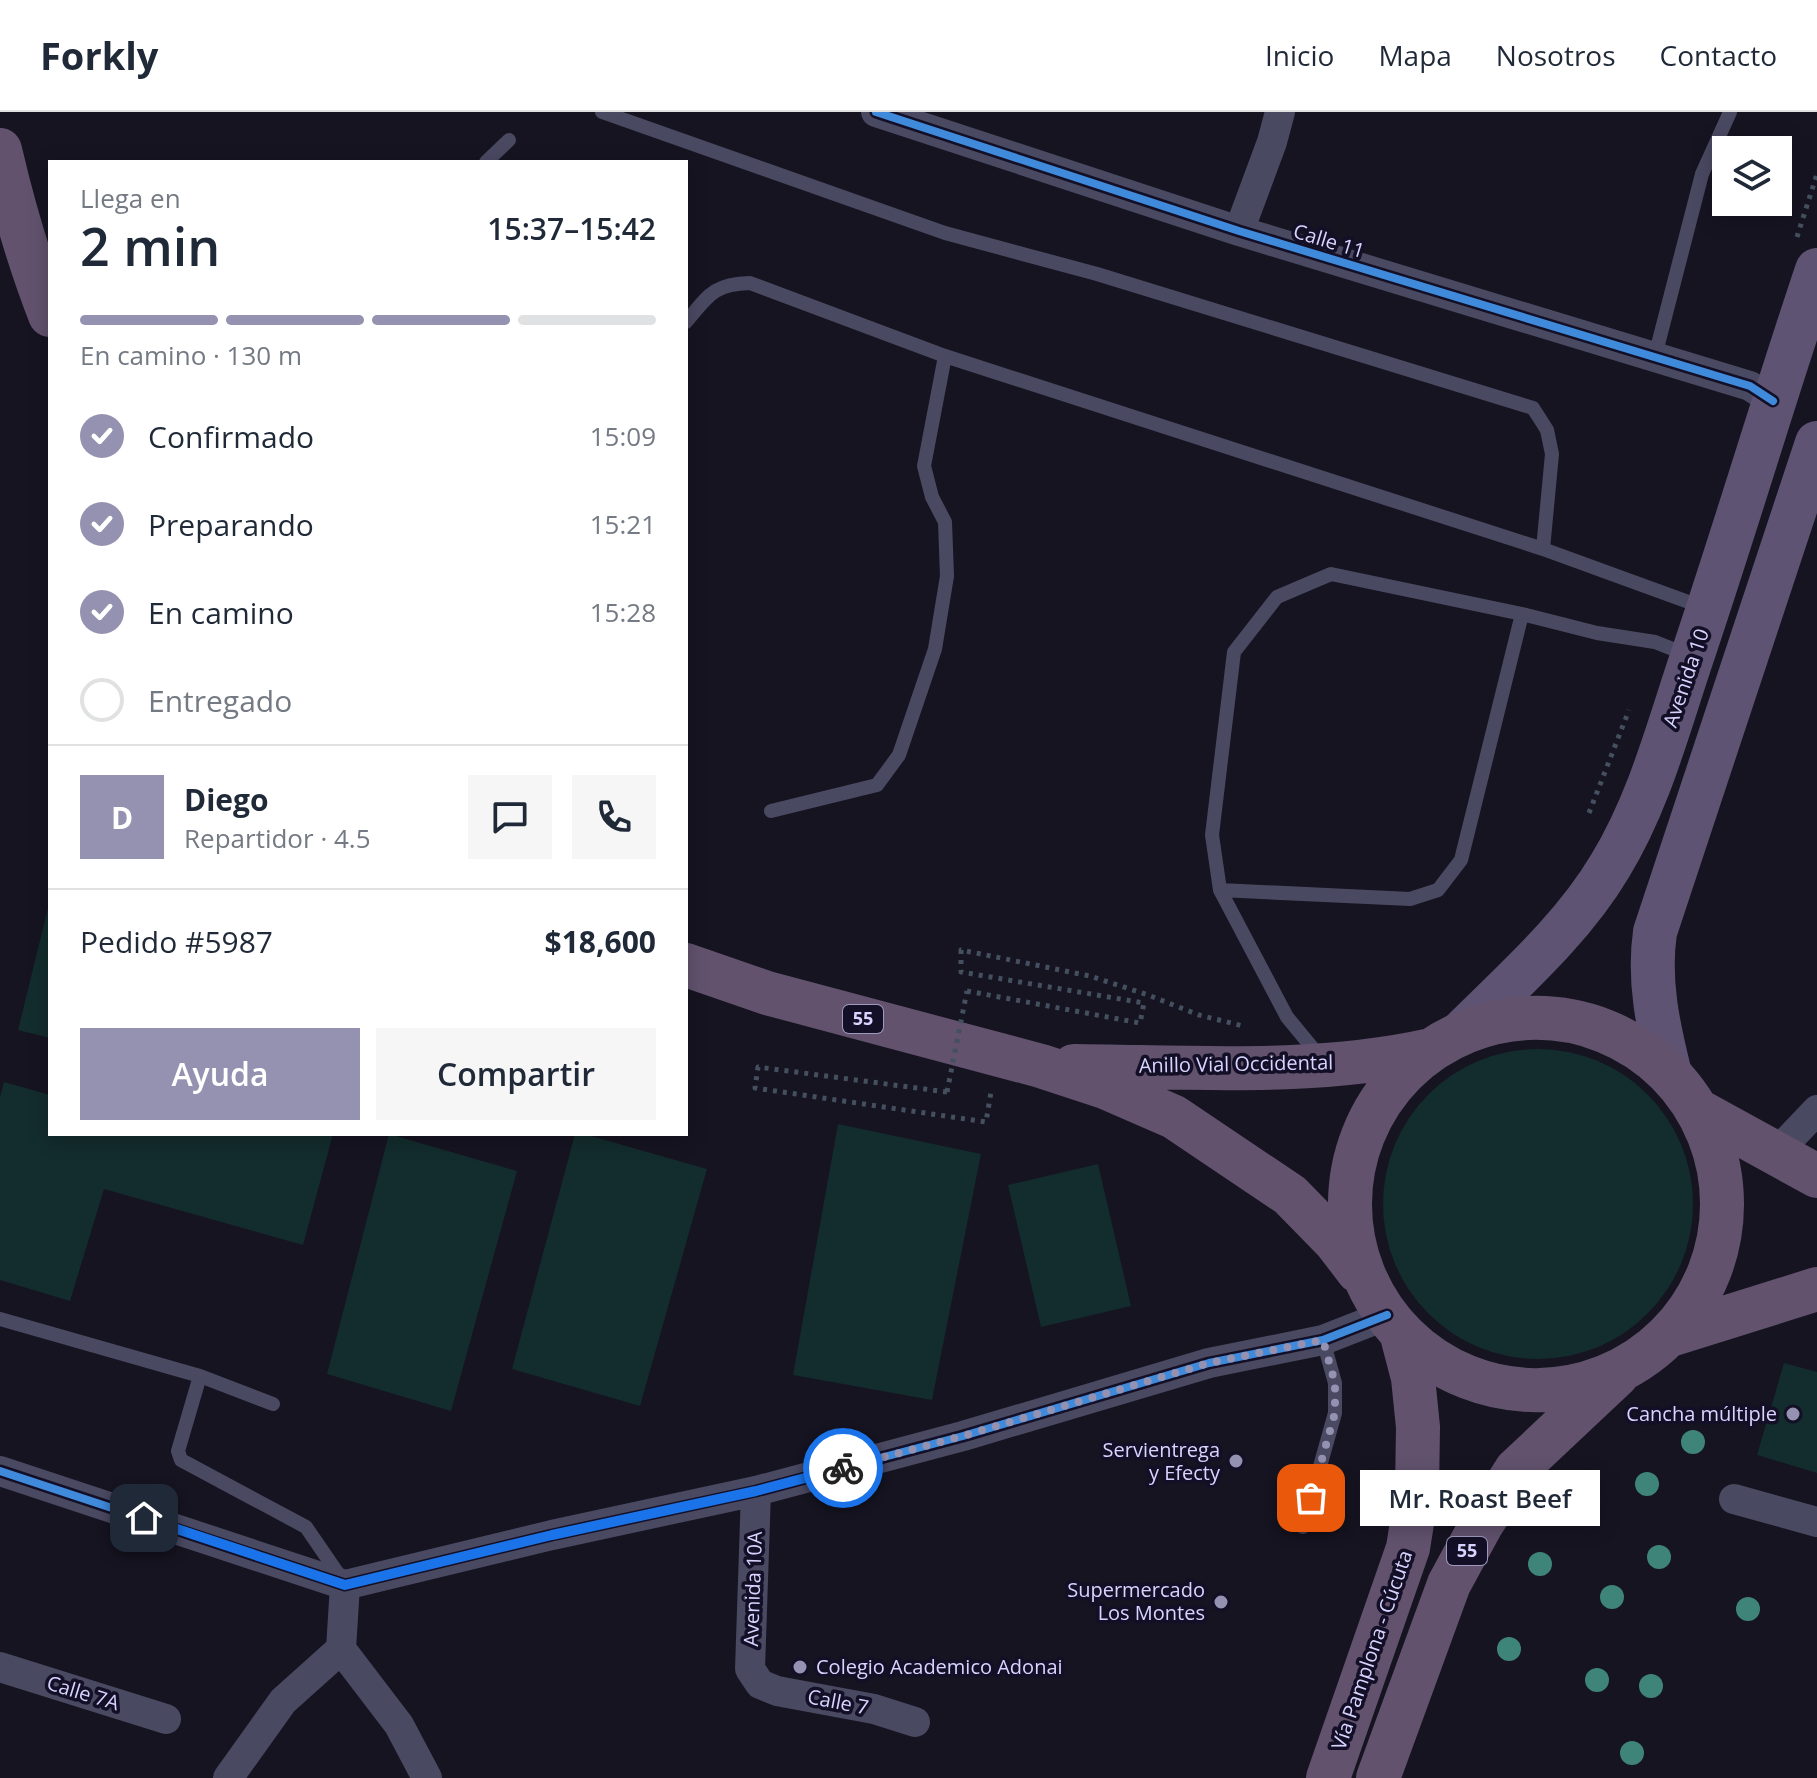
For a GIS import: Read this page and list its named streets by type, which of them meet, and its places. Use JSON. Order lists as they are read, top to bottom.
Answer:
{
  "streets": {
    "highway": ["55", "Anillo Vial Occidental", "Vía Pamplona - Cúcuta"],
    "main road": ["Avenida 10"],
    "street": [
      "Calle 11",
      "Avenida 10A",
      "Calle 7A",
      "Calle 7"
    ]
  },
  "crossings": [
    ["Calle 11", "Avenida 10"],
    ["Avenida 10", "55"],
    ["Avenida 10", "Anillo Vial Occidental"],
    ["55", "Anillo Vial Occidental"],
    ["55", "Vía Pamplona - Cúcuta"],
    ["Anillo Vial Occidental", "Vía Pamplona - Cúcuta"],
    ["Avenida 10A", "Calle 7"]
  ],
  "places": [
    "Cancha múltiple",
    "Servientrega y Efecty",
    "Mr. Roast Beef",
    "Supermercado Los Montes",
    "Colegio Academico Adonai"
  ],
  "page": {
    "header": "Forkly",
    "nav": [
      "Inicio",
      "Mapa",
      "Nosotros",
      "Contacto"
    ],
    "heading": ["2 min", "Llega en", "15:37–15:42"],
    "panel": [
      "Diego",
      "Repartidor · 4.5",
      "Pedido #5987",
      "$18,600"
    ],
    "bar": "En camino · 130 m",
    "list": [
      ["Confirmado", "15:09"],
      ["Preparando", "15:21"],
      ["En camino", "15:28"],
      "Entregado"
    ],
    "round": "D",
    "buttons": ["Ayuda", "Compartir"],
    "bubble": "Mr. Roast Beef"
  }
}
